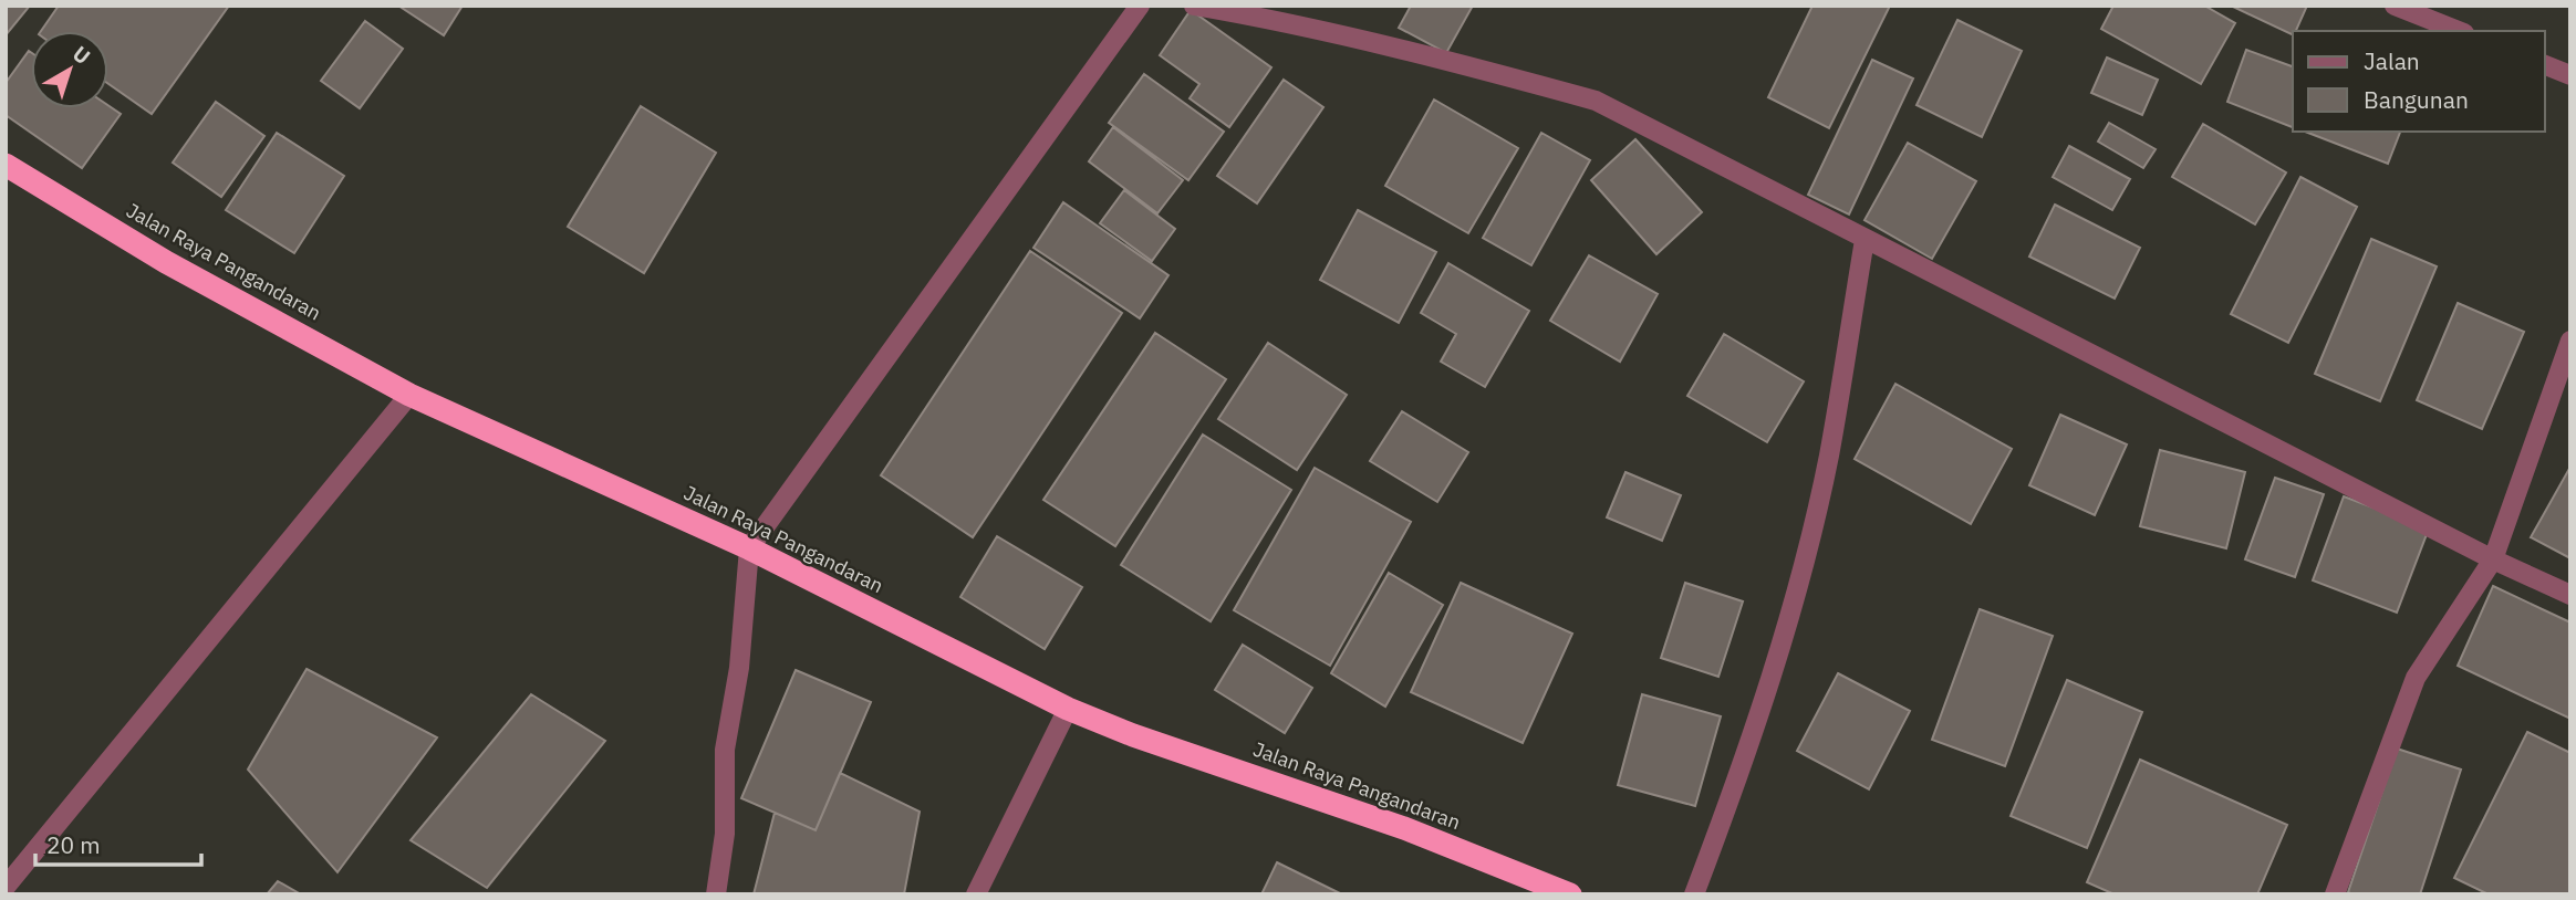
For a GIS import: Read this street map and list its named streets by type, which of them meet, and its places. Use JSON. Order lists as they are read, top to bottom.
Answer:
{
  "streets": {
    "highway": ["Jalan Raya Pangandaran"]
  },
  "legend": ["Jalan", "Bangunan"],
  "scale_bar": "20 m",
  "north": "top right"
}
